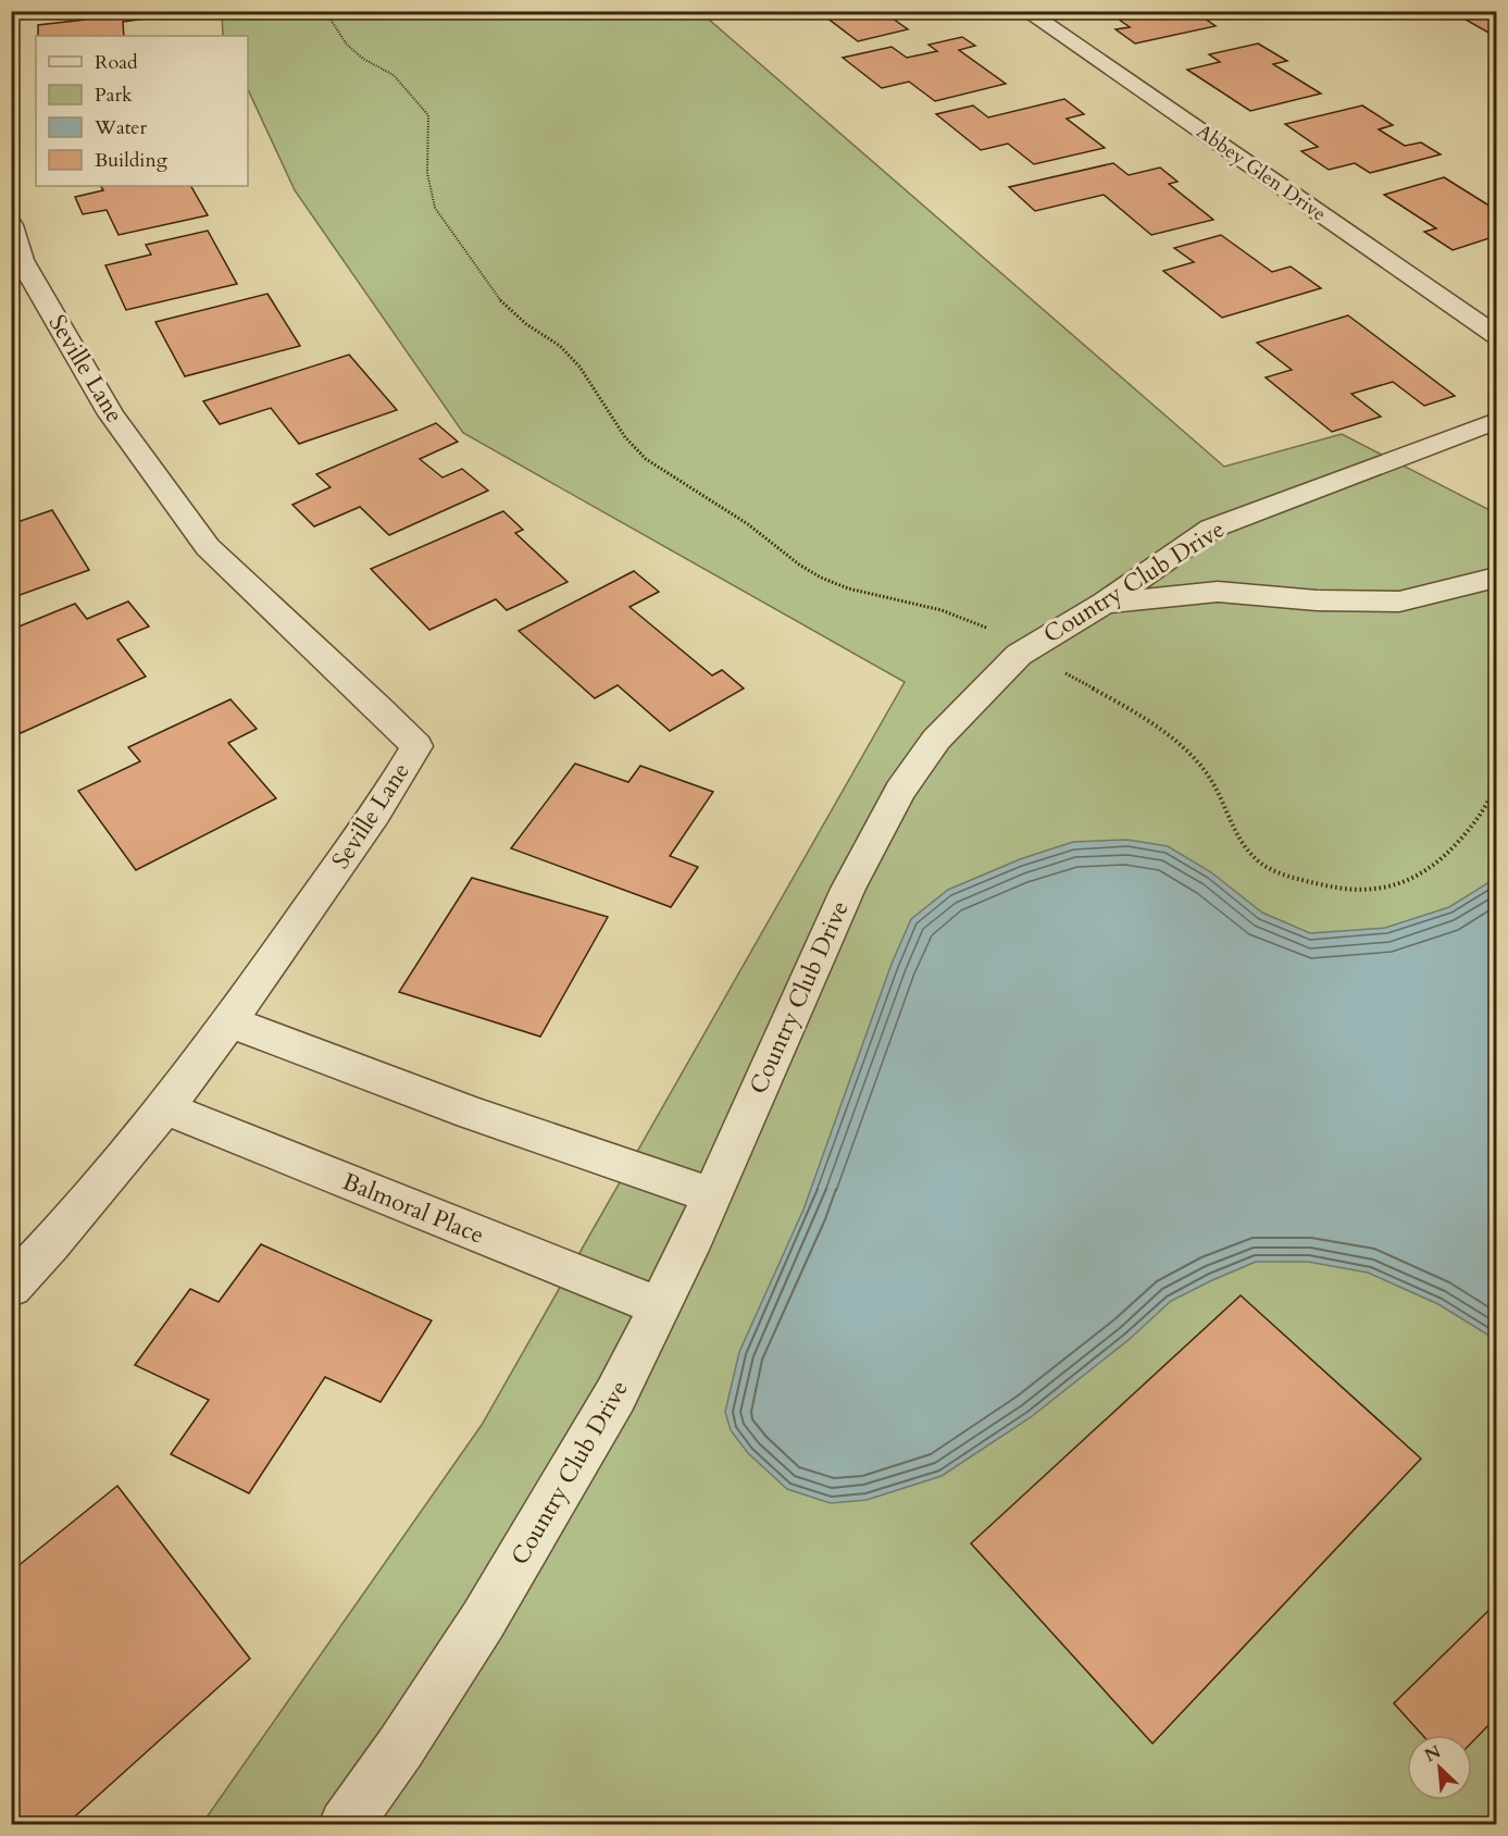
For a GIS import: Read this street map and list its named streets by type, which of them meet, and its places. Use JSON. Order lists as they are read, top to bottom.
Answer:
{
  "streets": {
    "street": [
      "Abbey Glen Drive",
      "Seville Lane",
      "Country Club Drive",
      "Balmoral Place"
    ]
  },
  "crossings": [
    ["Seville Lane", "Balmoral Place"],
    ["Country Club Drive", "Balmoral Place"]
  ],
  "legend": [
    "Road",
    "Park",
    "Water",
    "Building"
  ],
  "north": "top left"
}
